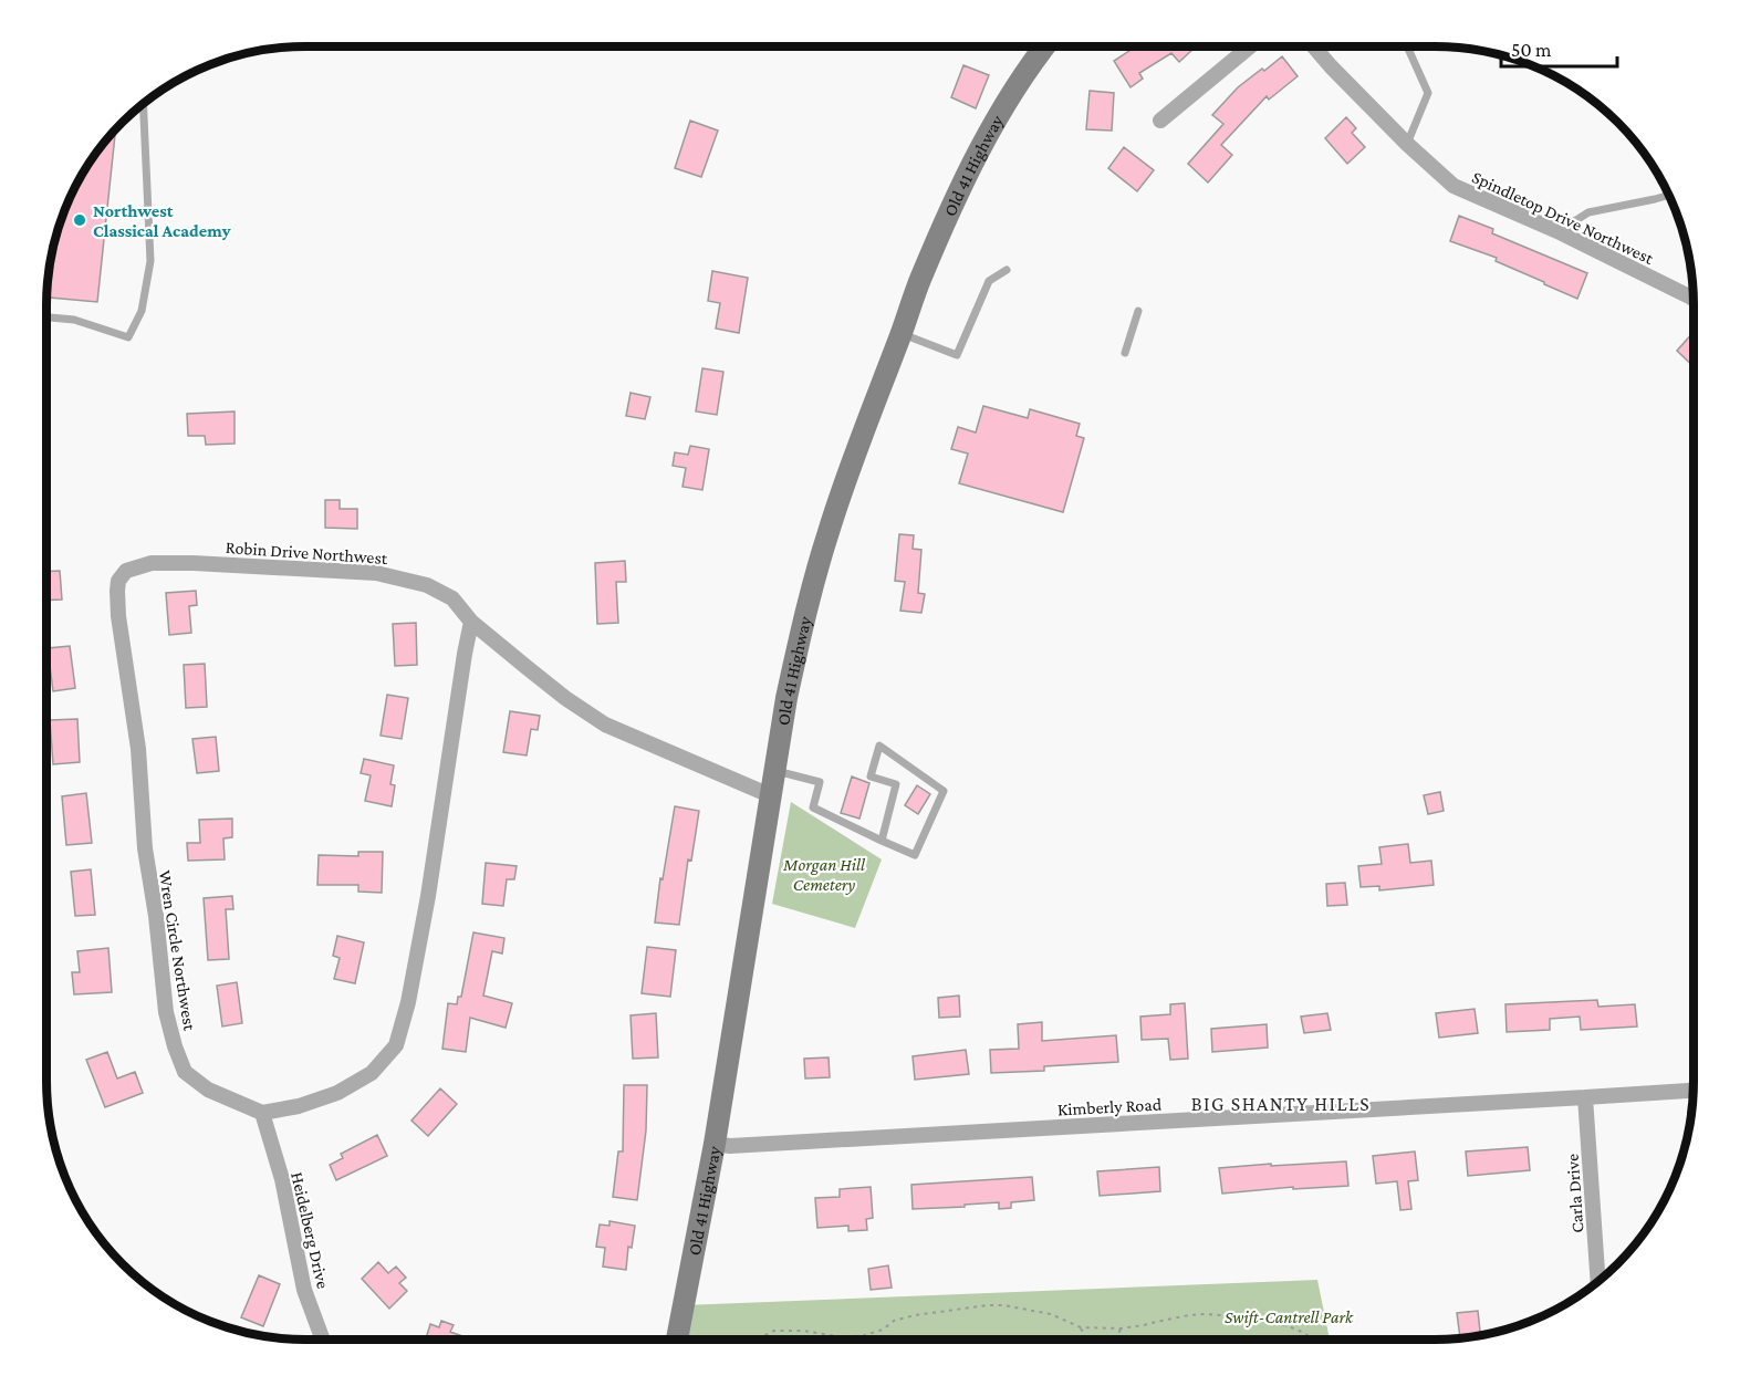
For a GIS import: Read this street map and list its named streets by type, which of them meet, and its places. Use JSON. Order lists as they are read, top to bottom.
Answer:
{
  "streets": {
    "main road": ["Old 41 Highway"],
    "street": [
      "Spindletop Drive Northwest",
      "Robin Drive Northwest",
      "Wren Circle Northwest",
      "Kimberly Road",
      "Carla Drive",
      "Heidelberg Drive"
    ]
  },
  "crossings": [
    ["Old 41 Highway", "Robin Drive Northwest"],
    ["Old 41 Highway", "Kimberly Road"],
    ["Robin Drive Northwest", "Wren Circle Northwest"],
    ["Wren Circle Northwest", "Heidelberg Drive"],
    ["Kimberly Road", "Carla Drive"]
  ],
  "districts": ["BIG SHANTY HILLS"],
  "parks": ["Morgan Hill Cemetery", "Swift-Cantrell Park"],
  "places": ["Northwest Classical Academy"],
  "scale_bar": "50 m"
}
